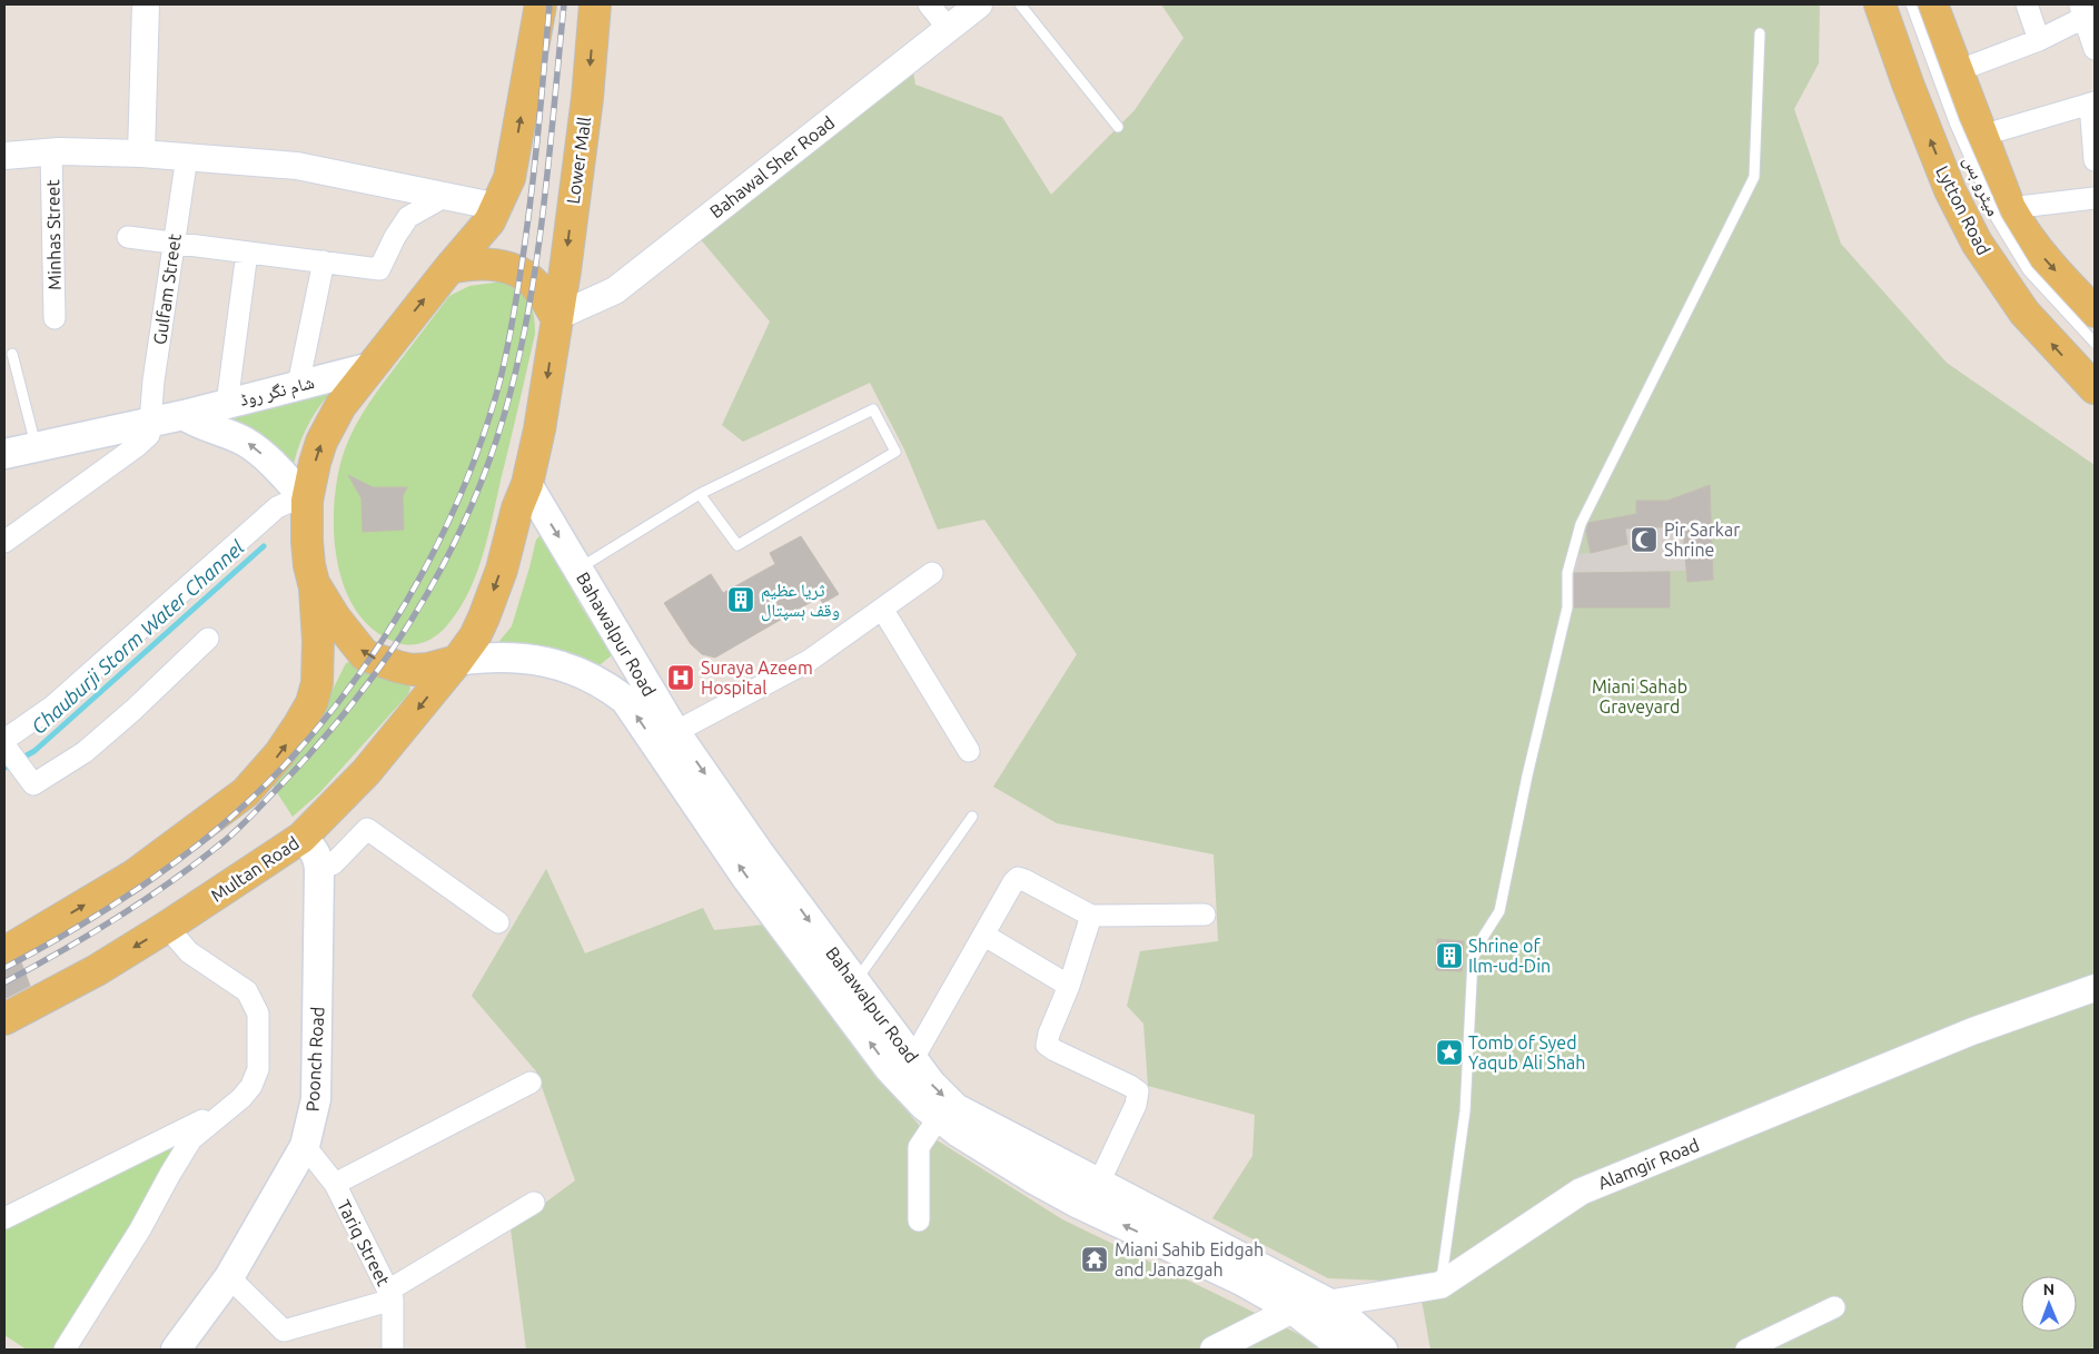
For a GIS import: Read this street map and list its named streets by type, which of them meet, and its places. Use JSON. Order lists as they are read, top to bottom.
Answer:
{
  "streets": {
    "main road": [
      "Lower Mall",
      "Lytton Road",
      "شام نگر روڈ",
      "Bahawalpur Road",
      "Multan Road",
      "Poonch Road"
    ],
    "street": [
      "Bahawal Sher Road",
      "Minhas Street",
      "Gulfam Street",
      "Alamgir Road",
      "Tariq Street"
    ],
    "lane": ["میٹرو بس"]
  },
  "crossings": [
    ["Lower Mall", "Bahawal Sher Road"],
    ["Lower Mall", "Bahawalpur Road"],
    ["Lower Mall", "Multan Road"],
    ["Gulfam Street", "شام نگر روڈ"],
    ["Bahawalpur Road", "Multan Road"],
    ["Bahawalpur Road", "Alamgir Road"],
    ["Multan Road", "Poonch Road"],
    ["Poonch Road", "Tariq Street"]
  ],
  "water": ["Chauburji Storm Water Channel"],
  "parks": ["Miani Sahab Graveyard"],
  "places": {
    "mosque": ["Pir Sarkar Shrine"],
    "building": ["ثریا عظیم وقف ہسپتال", "Shrine of Ilm-ud-Din"],
    "hospital": ["Suraya Azeem Hospital"],
    "place": ["Tomb of Syed Yaqub Ali Shah"],
    "temple": ["Miani Sahib Eidgah and Janazgah"]
  },
  "north": "top"
}
